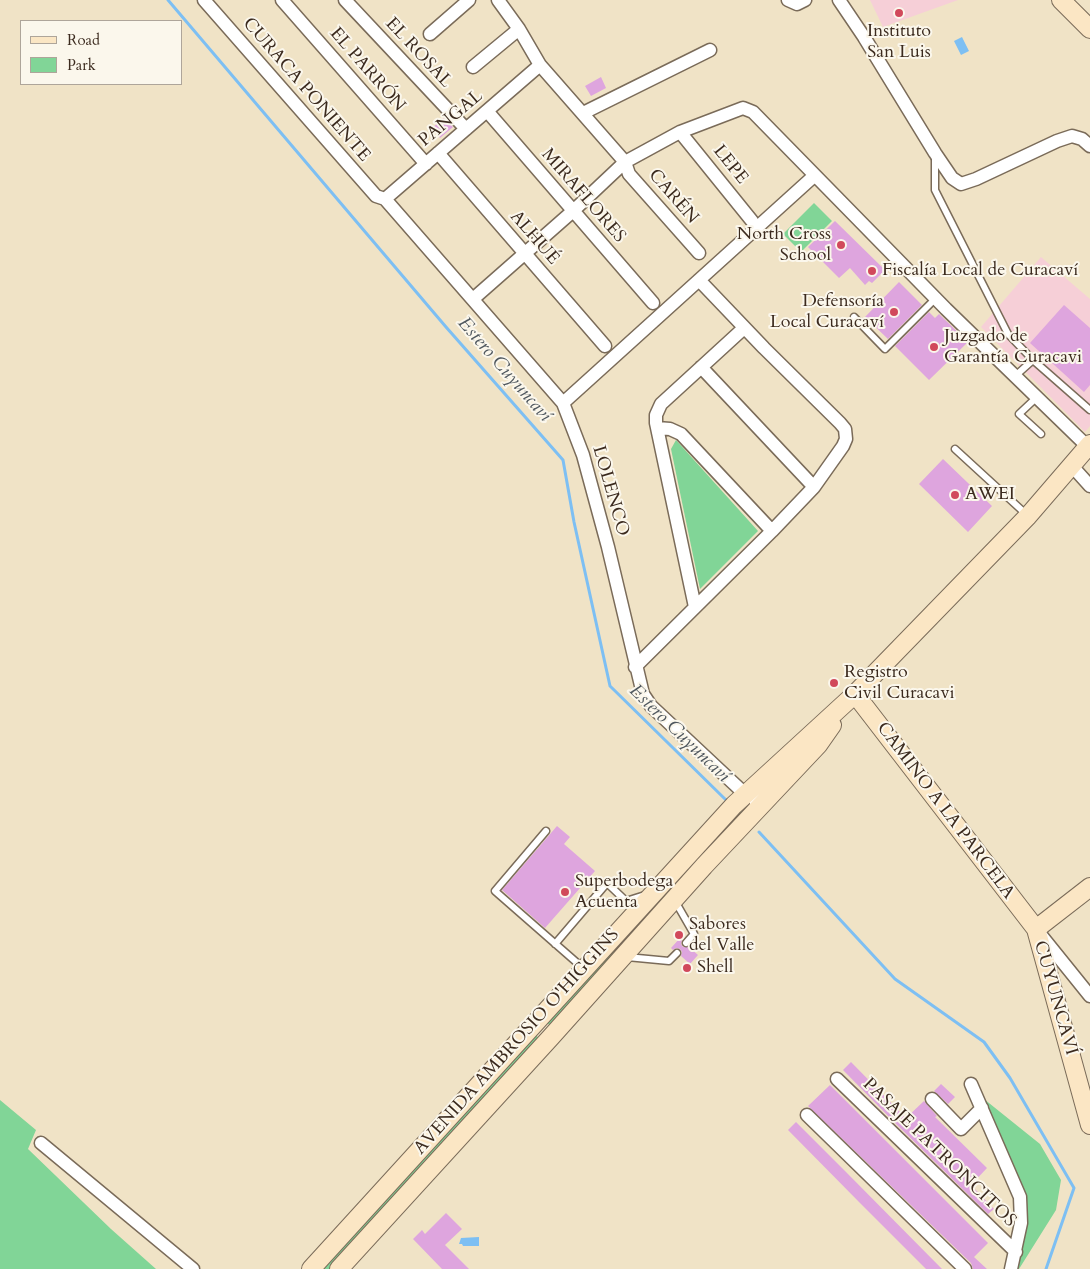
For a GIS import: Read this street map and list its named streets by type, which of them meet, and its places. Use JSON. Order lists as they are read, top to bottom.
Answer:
{
  "streets": {
    "main road": ["CAMINO A LA PARCELA", "CUYUNCAVÍ", "AVENIDA AMBROSIO O'HIGGINS"],
    "street": [
      "EL ROSAL",
      "EL PARRÓN",
      "CURACA PONIENTE",
      "PANGAL",
      "LEPE",
      "MIRAFLORES",
      "CARÉN",
      "ALHUÉ",
      "LOLENCO",
      "PASAJE PATRONCITOS"
    ]
  },
  "crossings": [
    ["EL ROSAL", "PANGAL"],
    ["EL PARRÓN", "PANGAL"],
    ["CURACA PONIENTE", "PANGAL"],
    ["CURACA PONIENTE", "LOLENCO"],
    ["PANGAL", "MIRAFLORES"],
    ["PANGAL", "CARÉN"],
    ["PANGAL", "ALHUÉ"],
    ["PANGAL", "LOLENCO"],
    ["LOLENCO", "AVENIDA AMBROSIO O'HIGGINS"],
    ["CAMINO A LA PARCELA", "CUYUNCAVÍ"],
    ["CAMINO A LA PARCELA", "AVENIDA AMBROSIO O'HIGGINS"]
  ],
  "water": ["Estero Cuyuncaví"],
  "places": [
    "Instituto San Luis",
    "North Cross School",
    "Fiscalía Local de Curacaví",
    "Defensoría Local Curacaví",
    "Juzgado de Garantía Curacavi",
    "AWEI",
    "Registro Civil Curacavi",
    "Superbodega Acuenta",
    "Sabores del Valle",
    "Shell"
  ],
  "legend": ["Road", "Park"]
}
